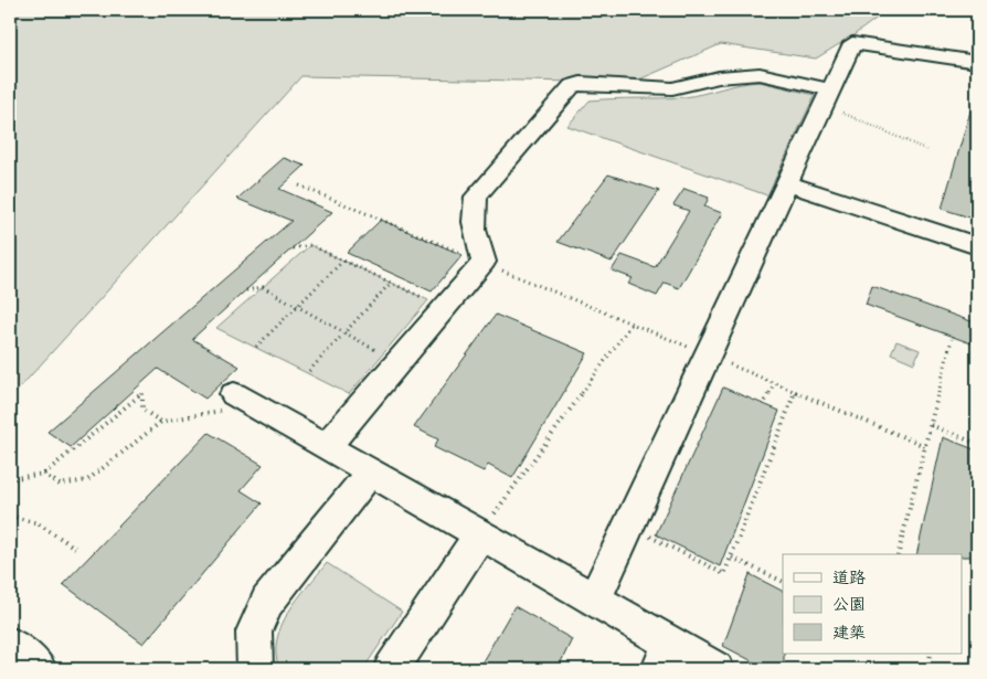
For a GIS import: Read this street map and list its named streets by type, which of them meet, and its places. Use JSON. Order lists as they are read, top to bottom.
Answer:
{
  "legend": ["道路", "公園", "建築"]
}
